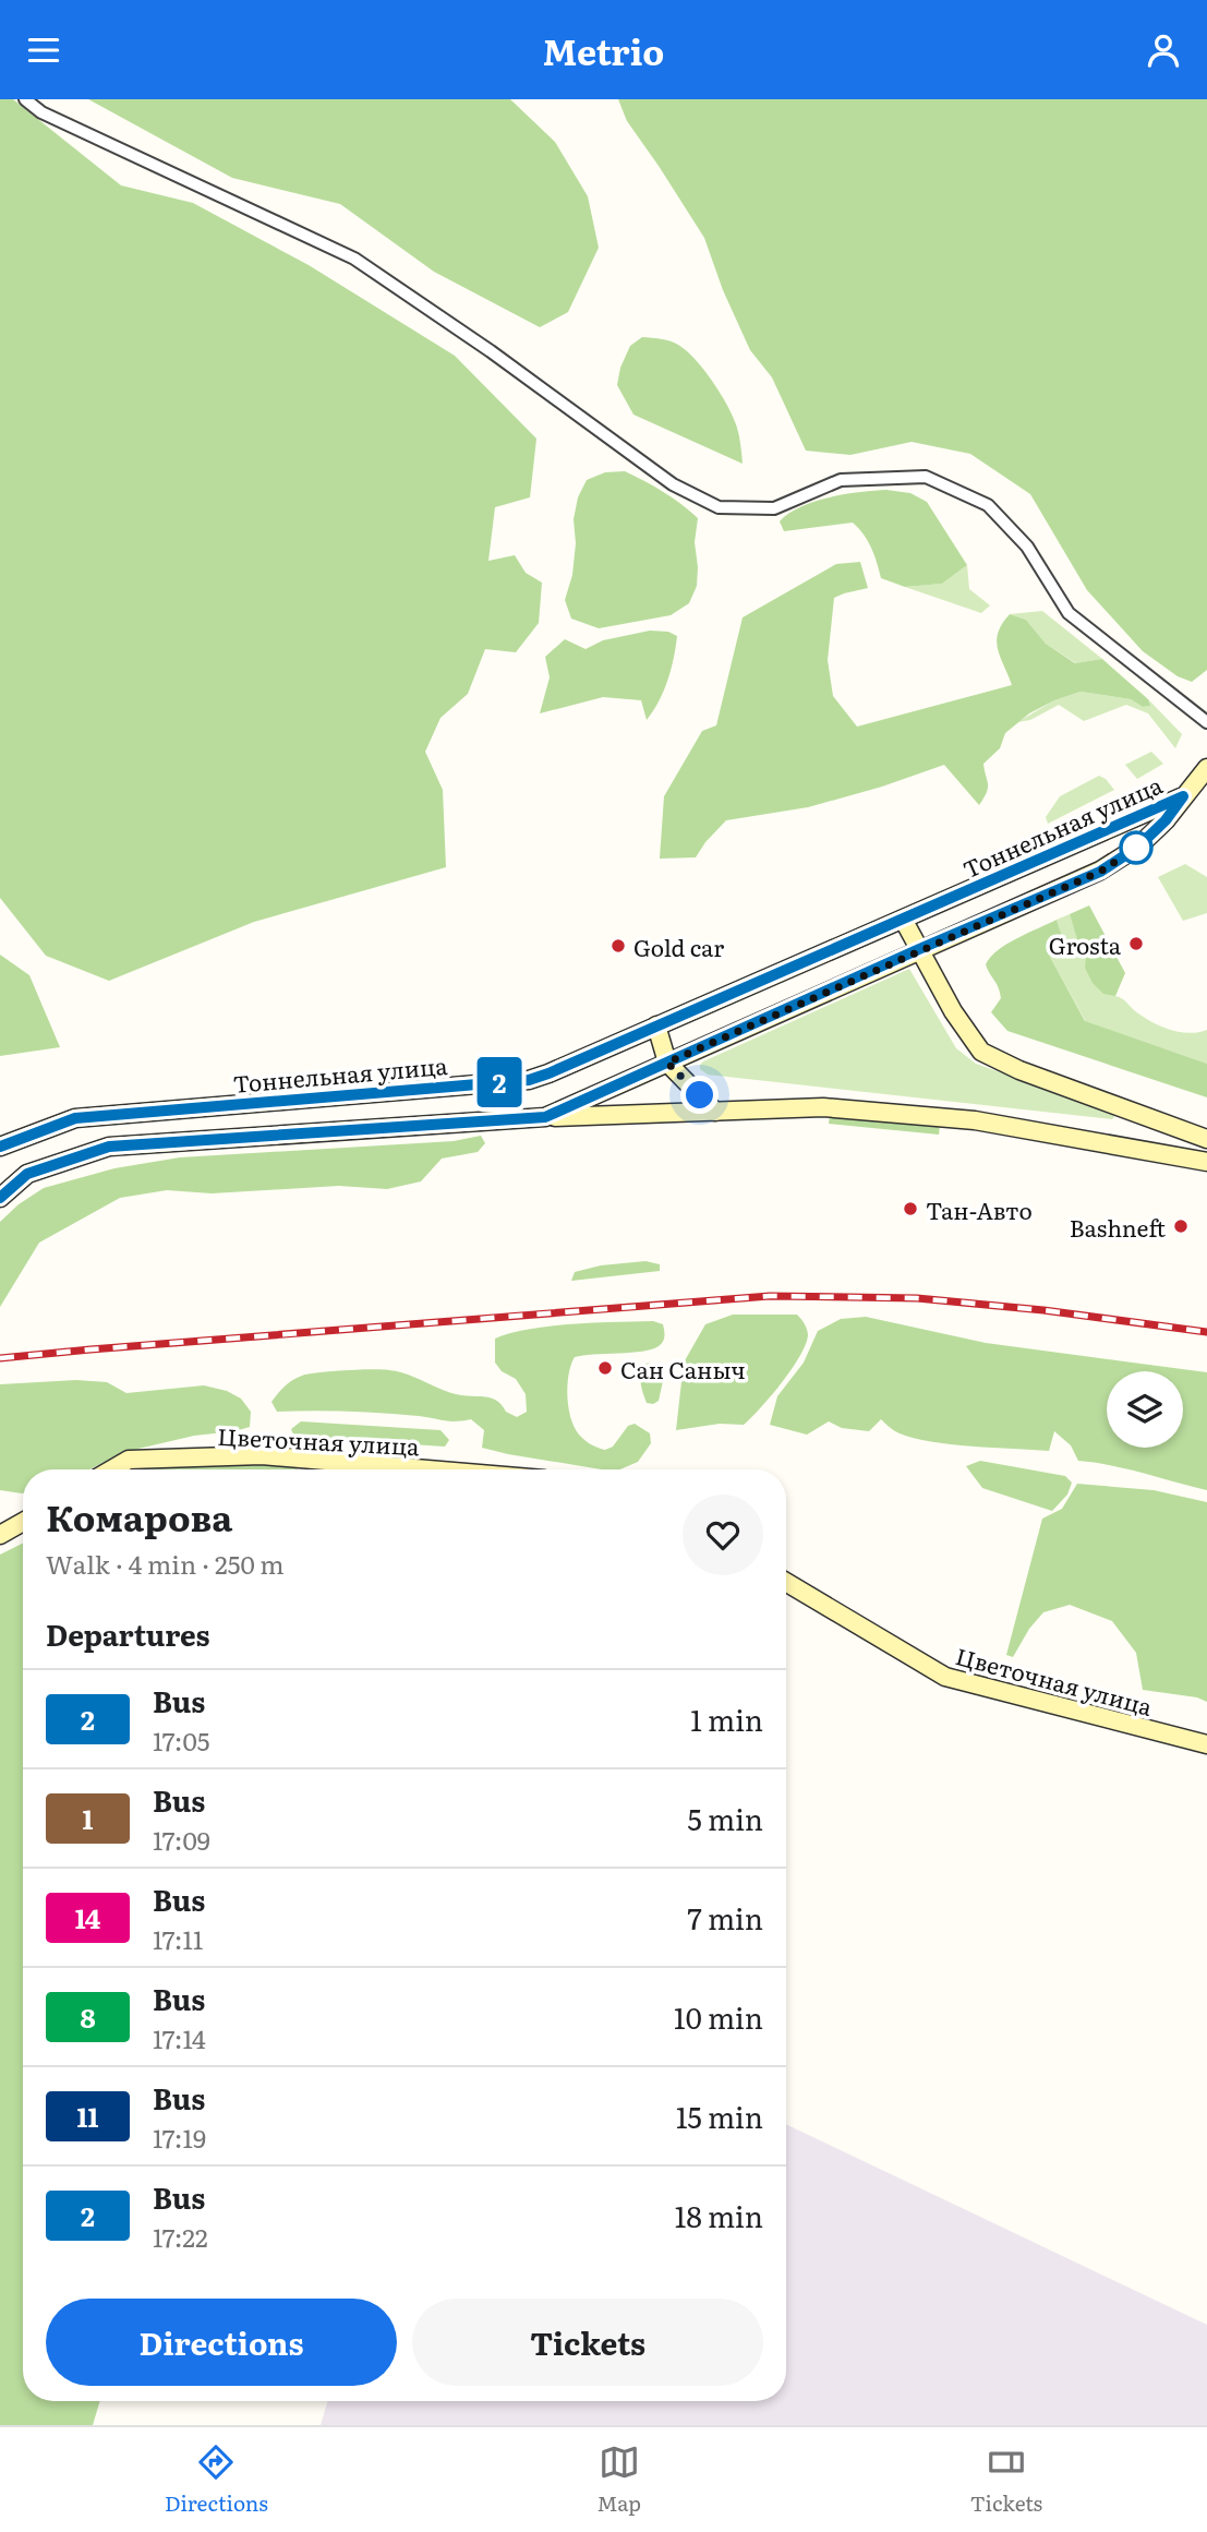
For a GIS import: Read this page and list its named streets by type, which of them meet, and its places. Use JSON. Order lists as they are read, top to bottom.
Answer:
{
  "streets": {
    "main road": ["Тоннельная улица", "Цветочная улица"]
  },
  "places": [
    "Grosta",
    "Gold car",
    "Тан-Авто",
    "Bashneft",
    "Сан Саныч"
  ],
  "lines": ["bus line 2"],
  "page": {
    "header": "Metrio",
    "on_map": "2",
    "heading": [
      ["Комарова", "Walk · 4 min · 250 m"],
      "Departures"
    ],
    "list": [
      {
        "mark": "2",
        "name": "Bus",
        "note": "17:05",
        "value": "1 min"
      },
      {
        "mark": "1",
        "name": "Bus",
        "note": "17:09",
        "value": "5 min"
      },
      {
        "mark": "14",
        "name": "Bus",
        "note": "17:11",
        "value": "7 min"
      },
      {
        "mark": "8",
        "name": "Bus",
        "note": "17:14",
        "value": "10 min"
      },
      {
        "mark": "11",
        "name": "Bus",
        "note": "17:19",
        "value": "15 min"
      },
      {
        "mark": "2",
        "name": "Bus",
        "note": "17:22",
        "value": "18 min"
      }
    ],
    "buttons": ["Directions", "Tickets"],
    "tabs": ["Directions", "Map", "Tickets"]
  }
}
